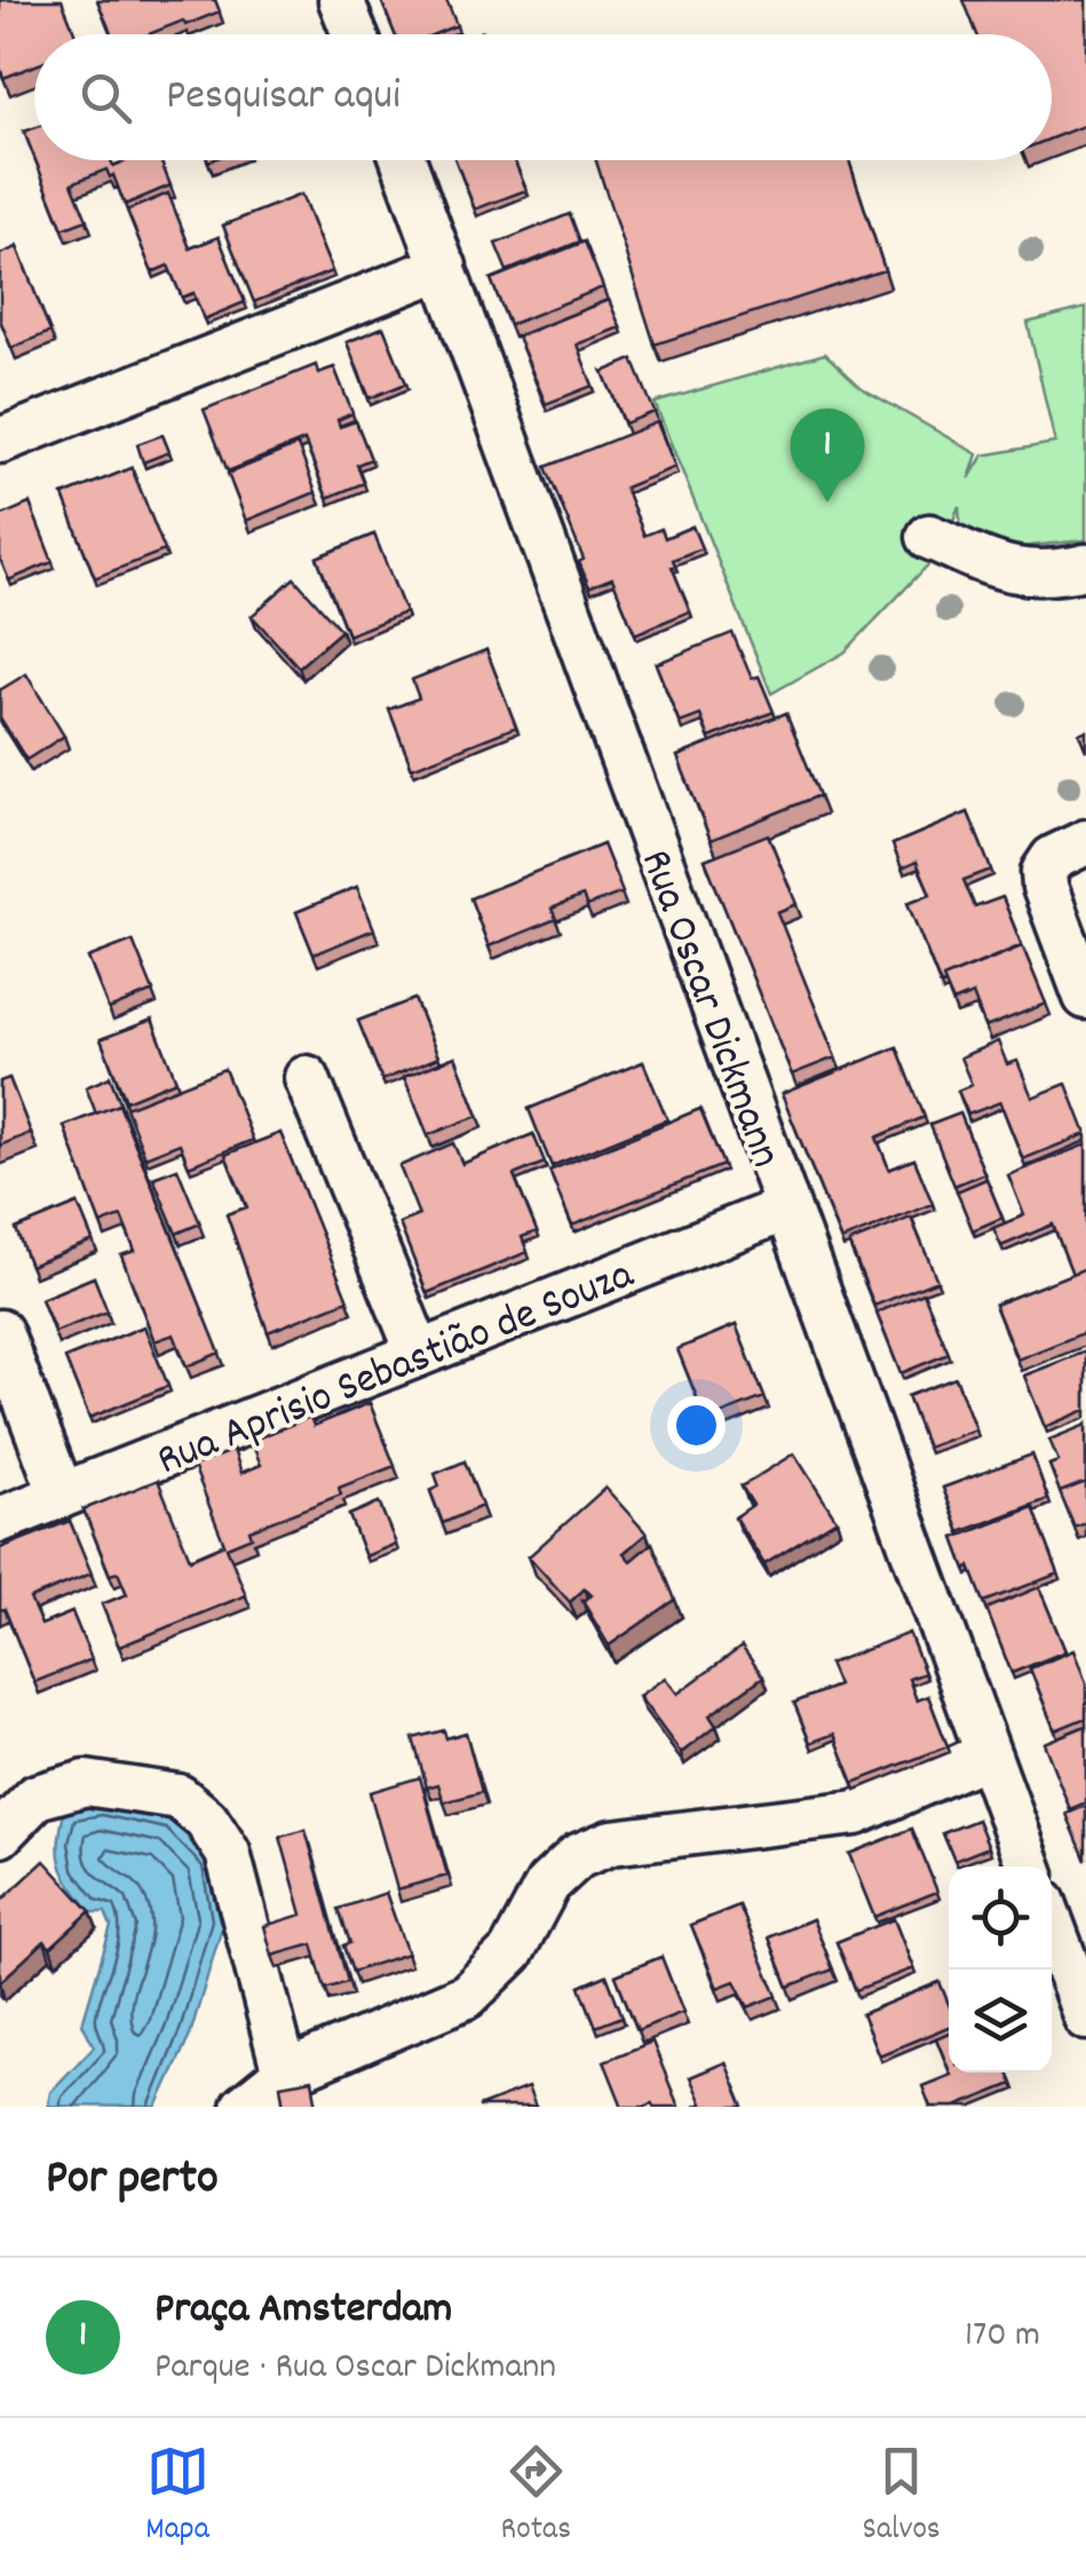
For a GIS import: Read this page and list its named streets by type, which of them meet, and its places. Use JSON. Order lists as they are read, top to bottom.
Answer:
{
  "streets": {
    "street": ["Rua Oscar Dickmann", "Rua Aprisio Sebastião de Souza"]
  },
  "crossings": [
    ["Rua Oscar Dickmann", "Rua Aprisio Sebastião de Souza"]
  ],
  "page": {
    "search": "Pesquisar aqui",
    "pins": "1",
    "heading": "Por perto",
    "list": [
      {
        "mark": "1",
        "name": "Praça Amsterdam",
        "note": "Parque · Rua Oscar Dickmann",
        "value": "170 m"
      }
    ],
    "nav": ["Mapa", "Rotas", "Salvos"]
  }
}
